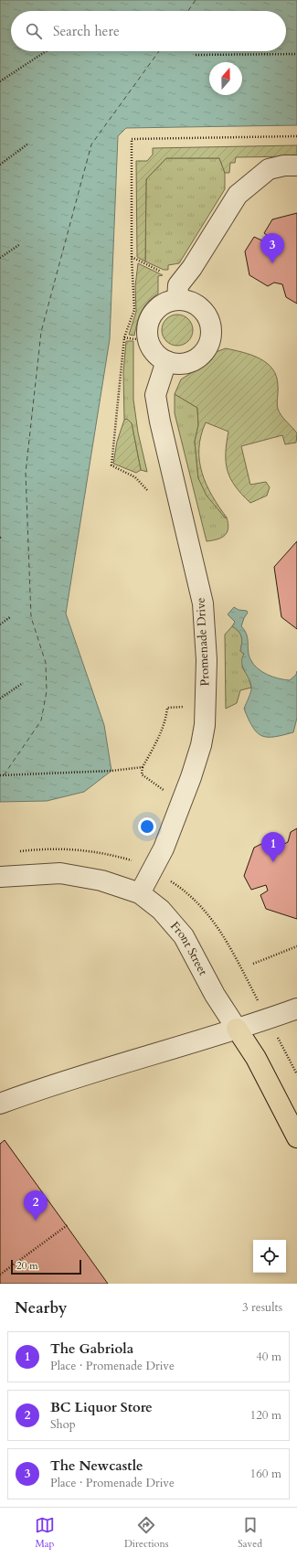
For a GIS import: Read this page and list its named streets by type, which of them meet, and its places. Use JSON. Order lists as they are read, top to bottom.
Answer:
{
  "streets": {
    "main road": ["Front Street"],
    "street": ["Promenade Drive"]
  },
  "crossings": [
    ["Promenade Drive", "Front Street"]
  ],
  "scale_bar": "20 m",
  "north": "top",
  "page": {
    "search": "Search here",
    "pins": ["3", "1", "2"],
    "scale": "20 m",
    "heading": ["Nearby", "3 results"],
    "list": [
      {
        "mark": "1",
        "name": "The Gabriola",
        "note": "Place · Promenade Drive",
        "value": "40 m"
      },
      {
        "mark": "2",
        "name": "BC Liquor Store",
        "note": "Shop",
        "value": "120 m"
      },
      {
        "mark": "3",
        "name": "The Newcastle",
        "note": "Place · Promenade Drive",
        "value": "160 m"
      }
    ],
    "nav": ["Map", "Directions", "Saved"]
  }
}
